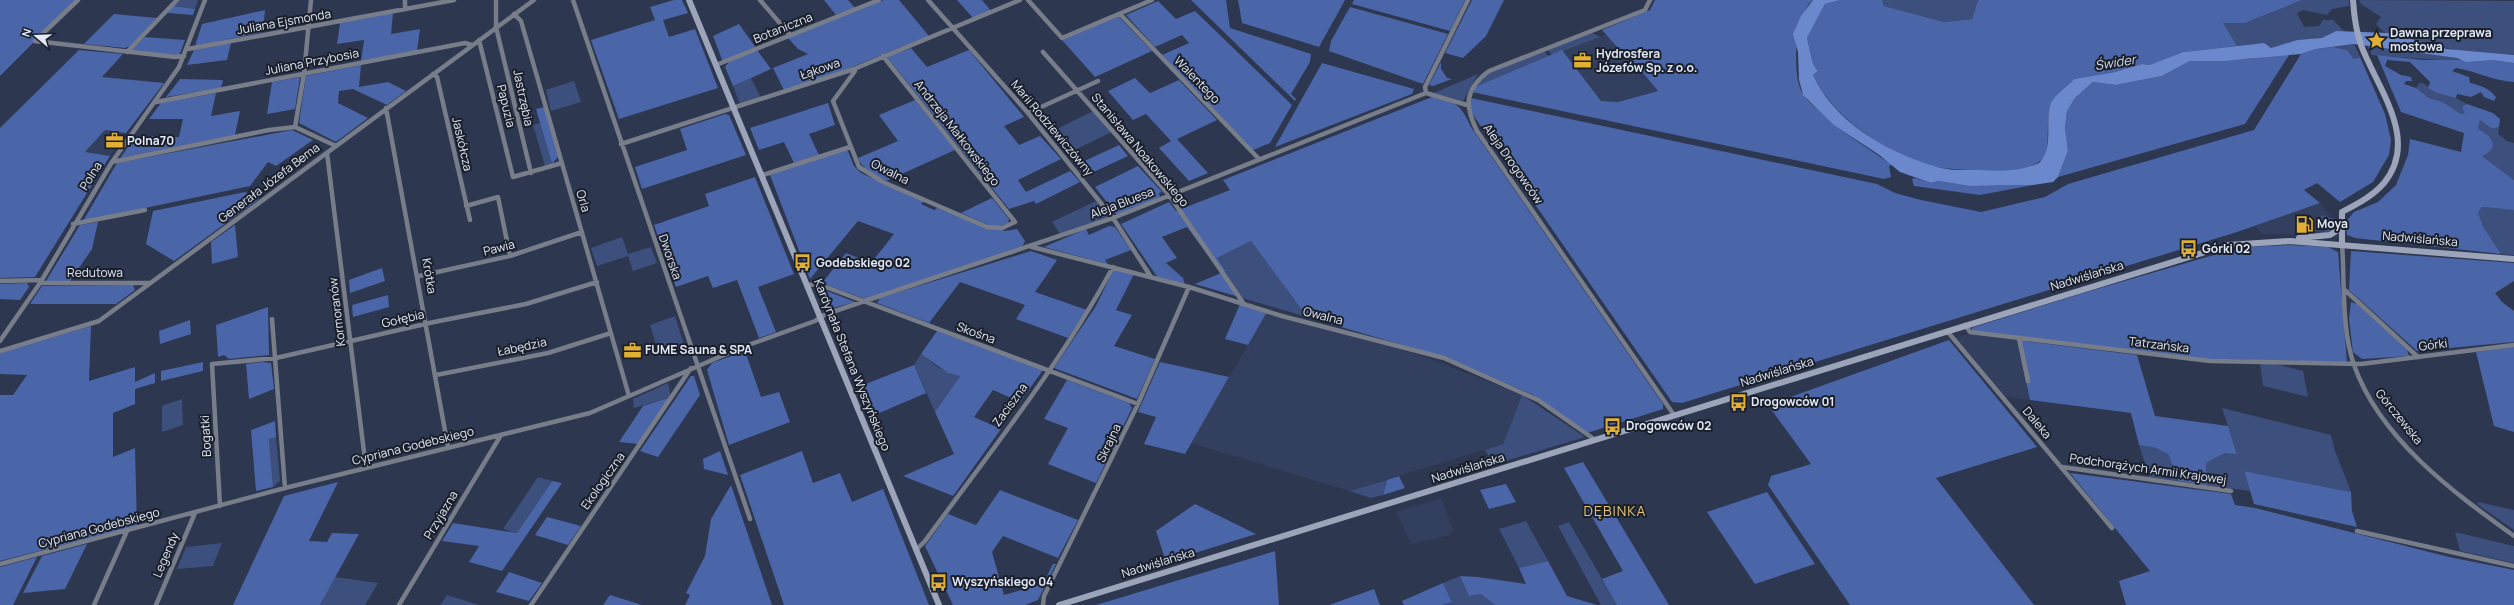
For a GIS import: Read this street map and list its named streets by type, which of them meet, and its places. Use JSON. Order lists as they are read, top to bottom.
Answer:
{
  "streets": {
    "main road": ["Nadwiślańska", "Kardynała Stefana Wyszyńskiego"],
    "street": [
      "Juliana Ejsmonda",
      "Botaniczna",
      "Juliana Przybosia",
      "Łąkowa",
      "Walentego",
      "Jastrzębia",
      "Papuzia",
      "Marii Rodziewiczówny",
      "Andrzeja Małkowskiego",
      "Jaskółcza",
      "Stanisława Noakowskiego",
      "Aleja Drogowców",
      "Owalna",
      "Polna",
      "Generała Józefa Bema",
      "Orla",
      "Aleja Bluesa",
      "Pawia",
      "Dworska",
      "Redutowa",
      "Krótka",
      "Kormoranów",
      "Gołębia",
      "Skośna",
      "Tatrzańska",
      "Górki",
      "Łabędzia",
      "Zaciszna",
      "Górczewska",
      "Daleka",
      "Bogatki",
      "Skrajna",
      "Cypriana Godebskiego",
      "Podchorążych Armii Krajowej",
      "Ekologiczna",
      "Przyjazna",
      "Legendy"
    ]
  },
  "crossings": [
    ["Juliana Ejsmonda", "Polna"],
    ["Botaniczna", "Kardynała Stefana Wyszyńskiego"],
    ["Juliana Przybosia", "Polna"],
    ["Juliana Przybosia", "Generała Józefa Bema"],
    ["Łąkowa", "Marii Rodziewiczówny"],
    ["Łąkowa", "Andrzeja Małkowskiego"],
    ["Łąkowa", "Owalna"],
    ["Łąkowa", "Dworska"],
    ["Łąkowa", "Kardynała Stefana Wyszyńskiego"],
    ["Walentego", "Aleja Bluesa"],
    ["Jastrzębia", "Papuzia"],
    ["Jastrzębia", "Generała Józefa Bema"],
    ["Papuzia", "Generała Józefa Bema"],
    ["Marii Rodziewiczówny", "Owalna"],
    ["Marii Rodziewiczówny", "Aleja Bluesa"],
    ["Andrzeja Małkowskiego", "Owalna"],
    ["Jaskółcza", "Generała Józefa Bema"],
    ["Stanisława Noakowskiego", "Owalna"],
    ["Stanisława Noakowskiego", "Aleja Bluesa"],
    ["Aleja Drogowców", "Nadwiślańska"],
    ["Owalna", "Aleja Bluesa"],
    ["Owalna", "Nadwiślańska"],
    ["Owalna", "Zaciszna"],
    ["Owalna", "Skrajna"],
    ["Polna", "Redutowa"],
    ["Generała Józefa Bema", "Orla"],
    ["Generała Józefa Bema", "Redutowa"],
    ["Generała Józefa Bema", "Krótka"],
    ["Generała Józefa Bema", "Kormoranów"],
    ["Orla", "Pawia"],
    ["Orla", "Gołębia"],
    ["Orla", "Łabędzia"],
    ["Orla", "Cypriana Godebskiego"],
    ["Aleja Bluesa", "Skośna"],
    ["Aleja Bluesa", "Kardynała Stefana Wyszyńskiego"],
    ["Aleja Bluesa", "Cypriana Godebskiego"],
    ["Nadwiślańska", "Tatrzańska"],
    ["Nadwiślańska", "Górczewska"],
    ["Nadwiślańska", "Daleka"],
    ["Pawia", "Krótka"],
    ["Dworska", "Cypriana Godebskiego"],
    ["Krótka", "Gołębia"],
    ["Krótka", "Łabędzia"],
    ["Krótka", "Cypriana Godebskiego"],
    ["Kormoranów", "Gołębia"],
    ["Kormoranów", "Cypriana Godebskiego"],
    ["Gołębia", "Bogatki"],
    ["Skośna", "Kardynała Stefana Wyszyńskiego"],
    ["Skośna", "Zaciszna"],
    ["Skośna", "Skrajna"],
    ["Tatrzańska", "Górki"],
    ["Tatrzańska", "Górczewska"],
    ["Górki", "Górczewska"],
    ["Kardynała Stefana Wyszyńskiego", "Zaciszna"],
    ["Kardynała Stefana Wyszyńskiego", "Cypriana Godebskiego"],
    ["Daleka", "Podchorążych Armii Krajowej"],
    ["Bogatki", "Cypriana Godebskiego"],
    ["Cypriana Godebskiego", "Ekologiczna"],
    ["Cypriana Godebskiego", "Przyjazna"],
    ["Cypriana Godebskiego", "Legendy"]
  ],
  "districts": ["DĘBINKA"],
  "water": ["Świder"],
  "places": {
    "place": ["Dawna przeprawa mostowa"],
    "office": ["Hydrosfera Józefów Sp. z o.o.", "Polna70", "FUME Sauna & SPA"],
    "fuel station": ["Moya"],
    "bus stop": [
      "Górki 02",
      "Godebskiego 02",
      "Drogowców 01",
      "Drogowców 02",
      "Wyszyńskiego 04"
    ]
  },
  "north": "left"
}
